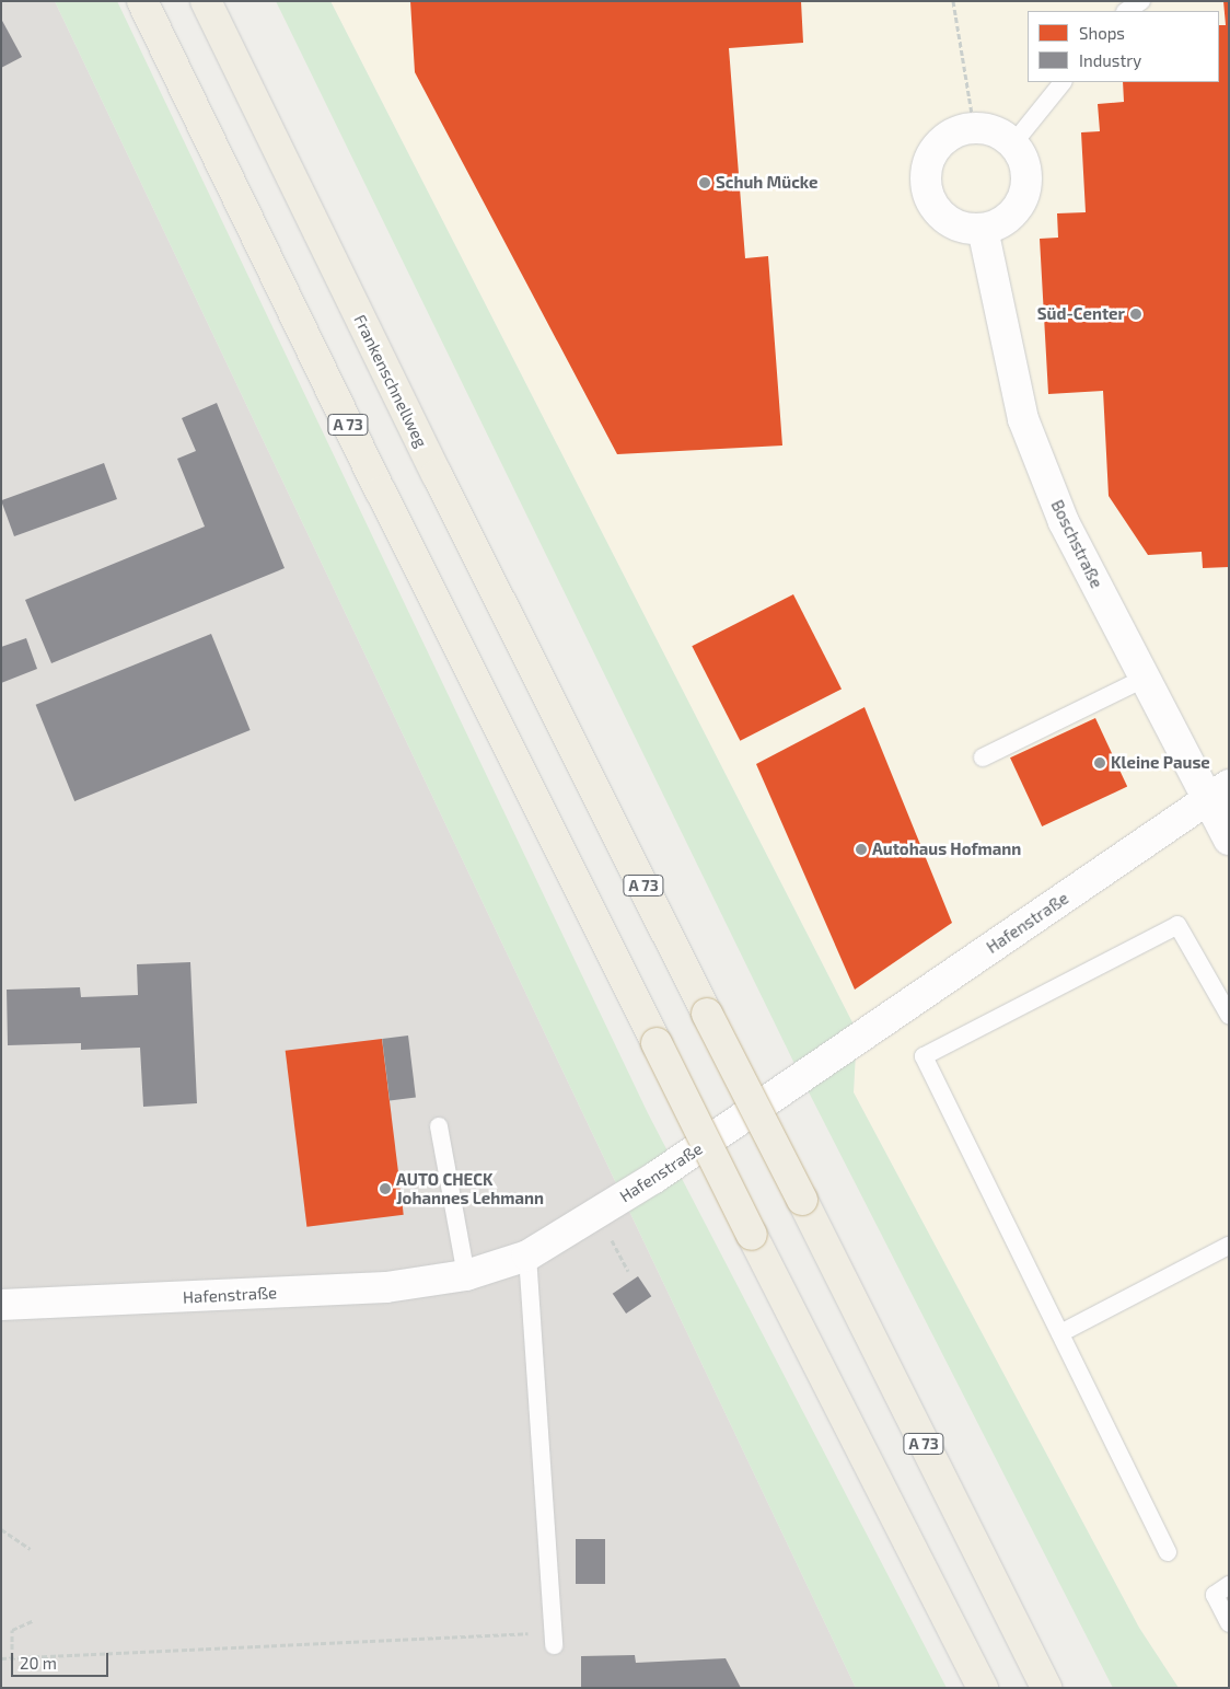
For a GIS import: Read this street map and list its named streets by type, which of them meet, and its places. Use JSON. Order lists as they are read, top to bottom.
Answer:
{
  "streets": {
    "highway": ["Frankenschnellweg", "A 73"],
    "street": ["Boschstraße", "Hafenstraße"]
  },
  "crossings": [
    ["Boschstraße", "Hafenstraße"]
  ],
  "places": [
    "Schuh Mücke",
    "Süd-Center",
    "Kleine Pause",
    "Autohaus Hofmann",
    "AUTO CHECK Johannes Lehmann"
  ],
  "legend": ["Shops", "Industry"],
  "scale_bar": "20 m"
}
